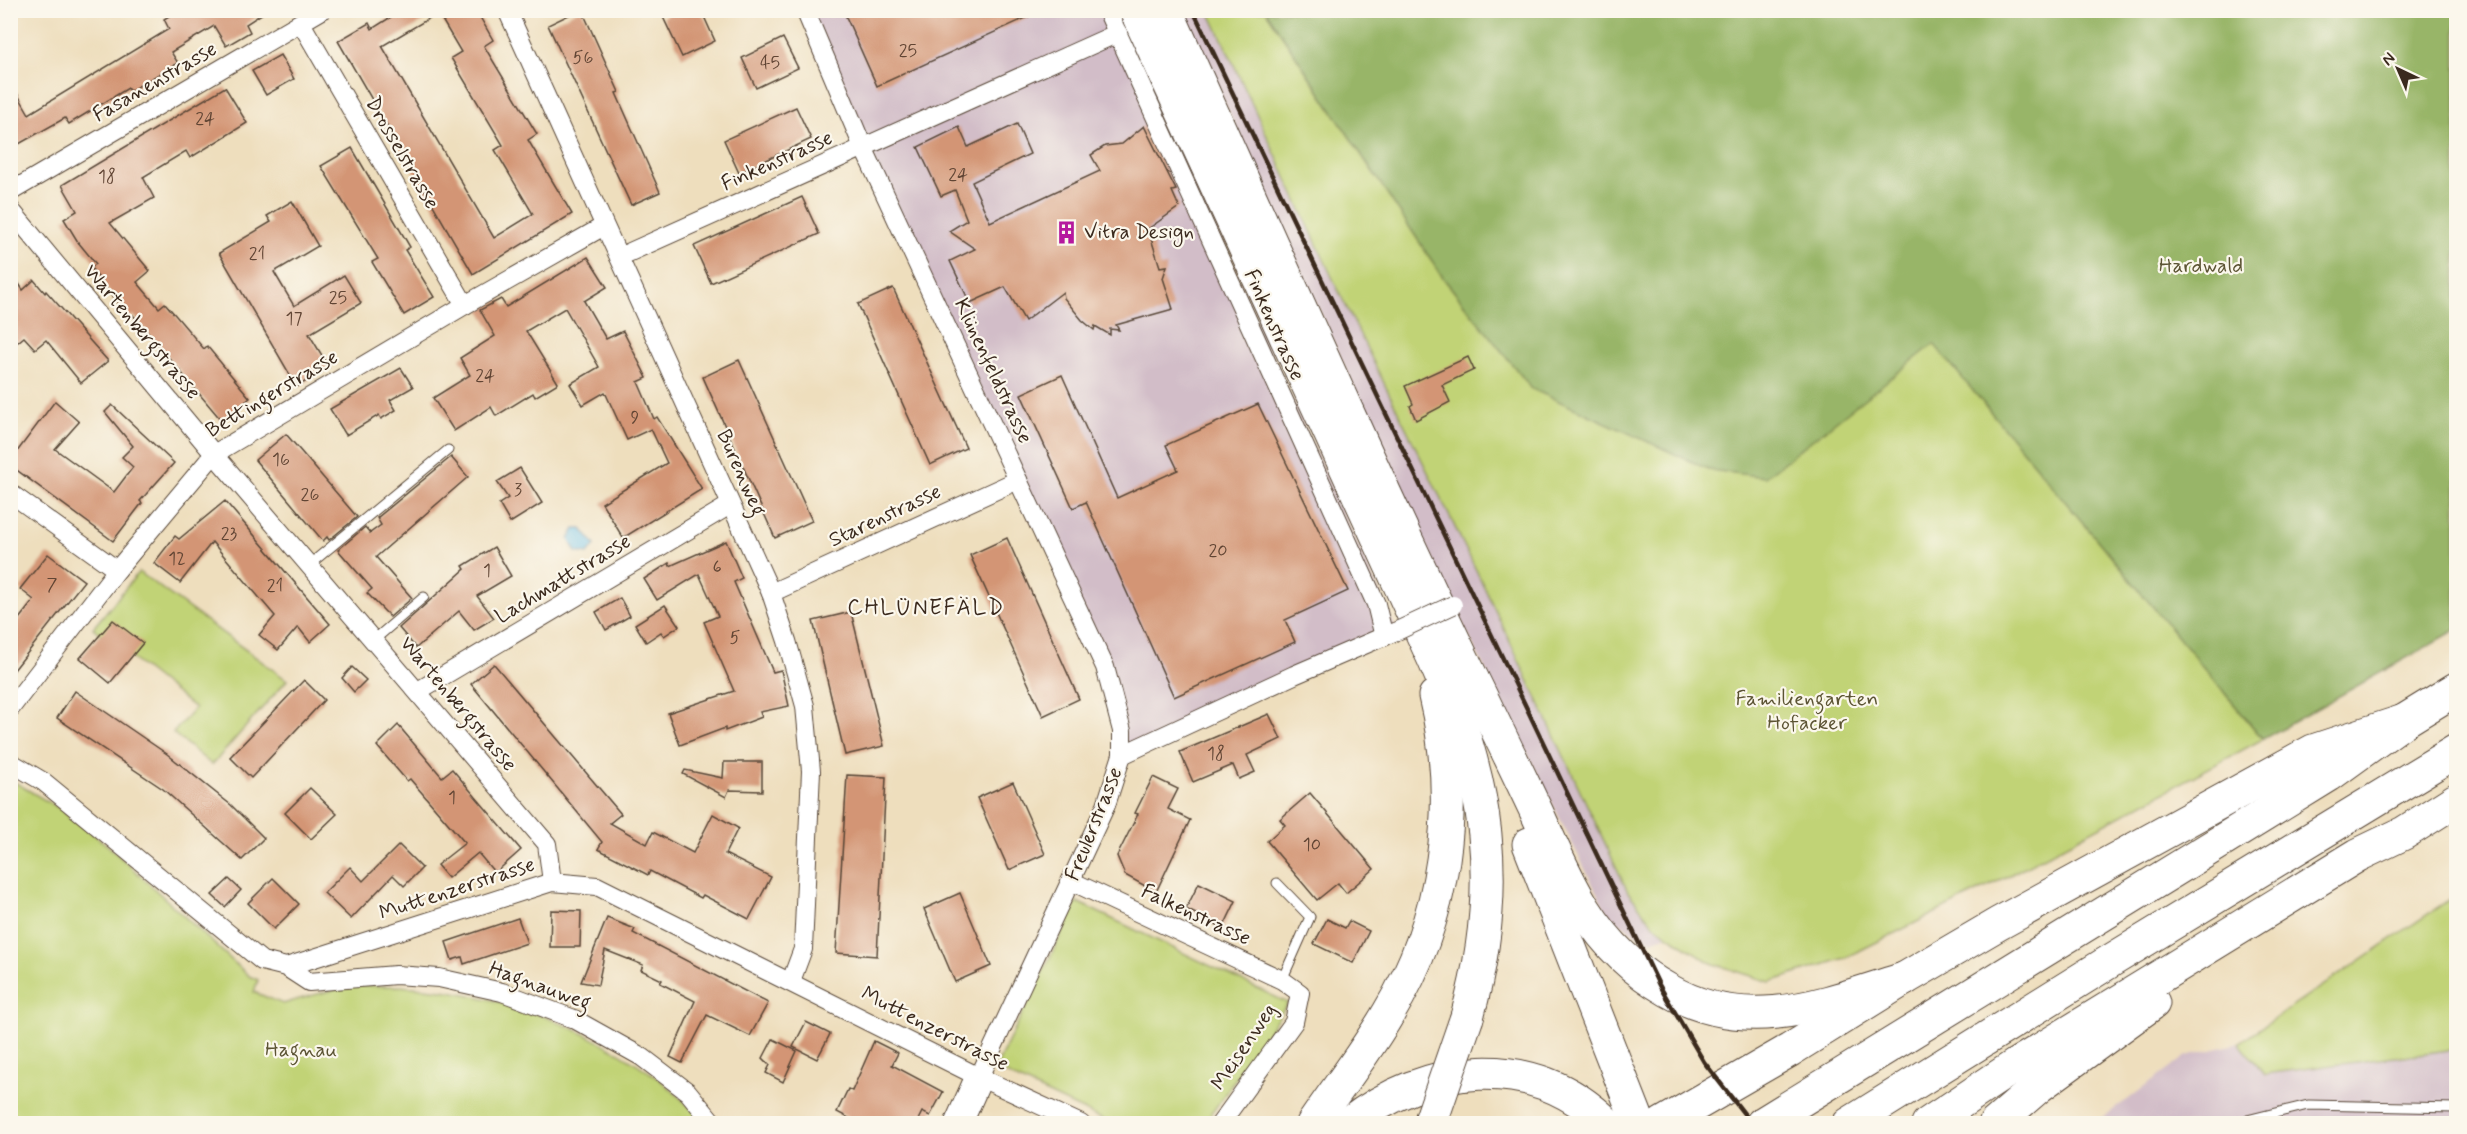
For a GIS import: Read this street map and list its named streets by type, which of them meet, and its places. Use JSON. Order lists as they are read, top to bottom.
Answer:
{
  "streets": {
    "street": [
      "Fasanenstrasse",
      "Drosselstrasse",
      "Finkenstrasse",
      "Wartenbergstrasse",
      "Klünenfeldstrasse",
      "Bettingerstrasse",
      "Burenweg",
      "Starenstrasse",
      "Lachmattstrasse",
      "Freulerstrasse",
      "Muttenzerstrasse",
      "Falkenstrasse",
      "Hagnauweg",
      "Meisenweg"
    ]
  },
  "crossings": [
    ["Fasanenstrasse", "Drosselstrasse"],
    ["Drosselstrasse", "Bettingerstrasse"],
    ["Finkenstrasse", "Klünenfeldstrasse"],
    ["Finkenstrasse", "Burenweg"],
    ["Wartenbergstrasse", "Bettingerstrasse"],
    ["Wartenbergstrasse", "Lachmattstrasse"],
    ["Wartenbergstrasse", "Muttenzerstrasse"],
    ["Klünenfeldstrasse", "Starenstrasse"],
    ["Klünenfeldstrasse", "Freulerstrasse"],
    ["Bettingerstrasse", "Burenweg"],
    ["Burenweg", "Starenstrasse"],
    ["Burenweg", "Lachmattstrasse"],
    ["Burenweg", "Muttenzerstrasse"],
    ["Freulerstrasse", "Muttenzerstrasse"],
    ["Freulerstrasse", "Falkenstrasse"],
    ["Muttenzerstrasse", "Hagnauweg"],
    ["Falkenstrasse", "Meisenweg"]
  ],
  "districts": ["CHLÜNEFÄLD"],
  "parks": ["Hardwald", "Familiengarten Hofacker", "Hagnau"],
  "places": {
    "building": ["Vitra Design"]
  },
  "house_numbers": [
    "25",
    "56",
    "45",
    "24",
    "24",
    "18",
    "21",
    "25",
    "17",
    "24",
    "9",
    "16",
    "3",
    "26",
    "23",
    "20",
    "12",
    "6",
    "1",
    "7",
    "21",
    "5",
    "18",
    "1",
    "10"
  ],
  "north": "top left"
}
